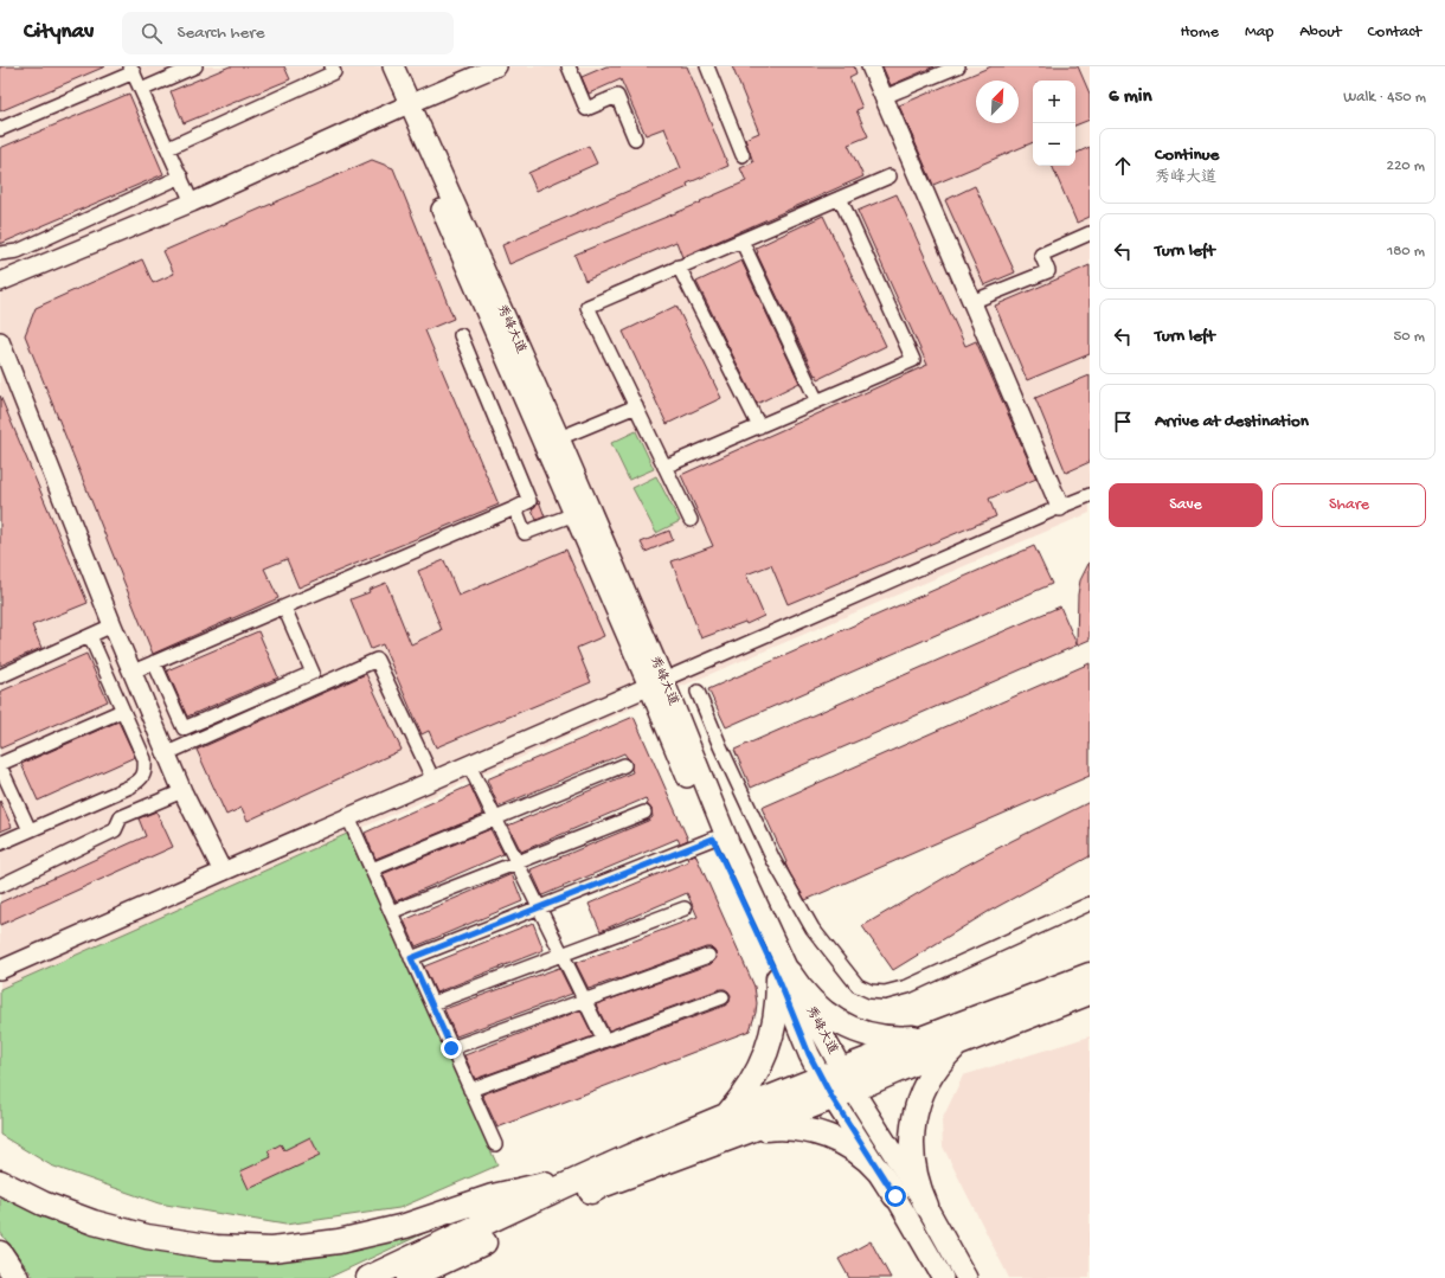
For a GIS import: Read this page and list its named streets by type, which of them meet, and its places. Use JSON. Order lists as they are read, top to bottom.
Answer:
{
  "streets": {
    "main road": ["秀峰大道"]
  },
  "north": "top right",
  "page": {
    "header": "Citynav",
    "search": "Search here",
    "nav": [
      "Home",
      "Map",
      "About",
      "Contact"
    ],
    "heading": ["6 min", "Walk · 450 m"],
    "map_buttons": ["+", "−"],
    "list": [
      ["Continue", "秀峰大道", "220 m"],
      ["Turn left", "180 m"],
      ["Turn left", "50 m"],
      "Arrive at destination"
    ],
    "buttons": ["Save", "Share"]
  }
}
